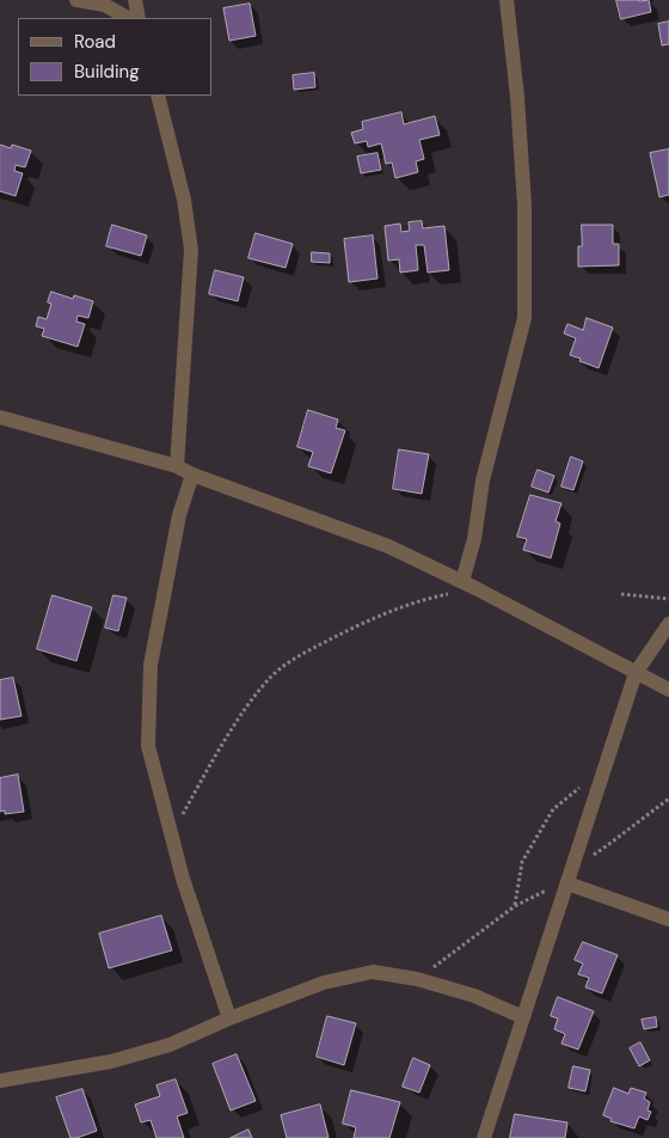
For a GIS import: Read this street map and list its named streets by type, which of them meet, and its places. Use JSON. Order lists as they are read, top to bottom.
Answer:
{
  "legend": ["Road", "Building"]
}
